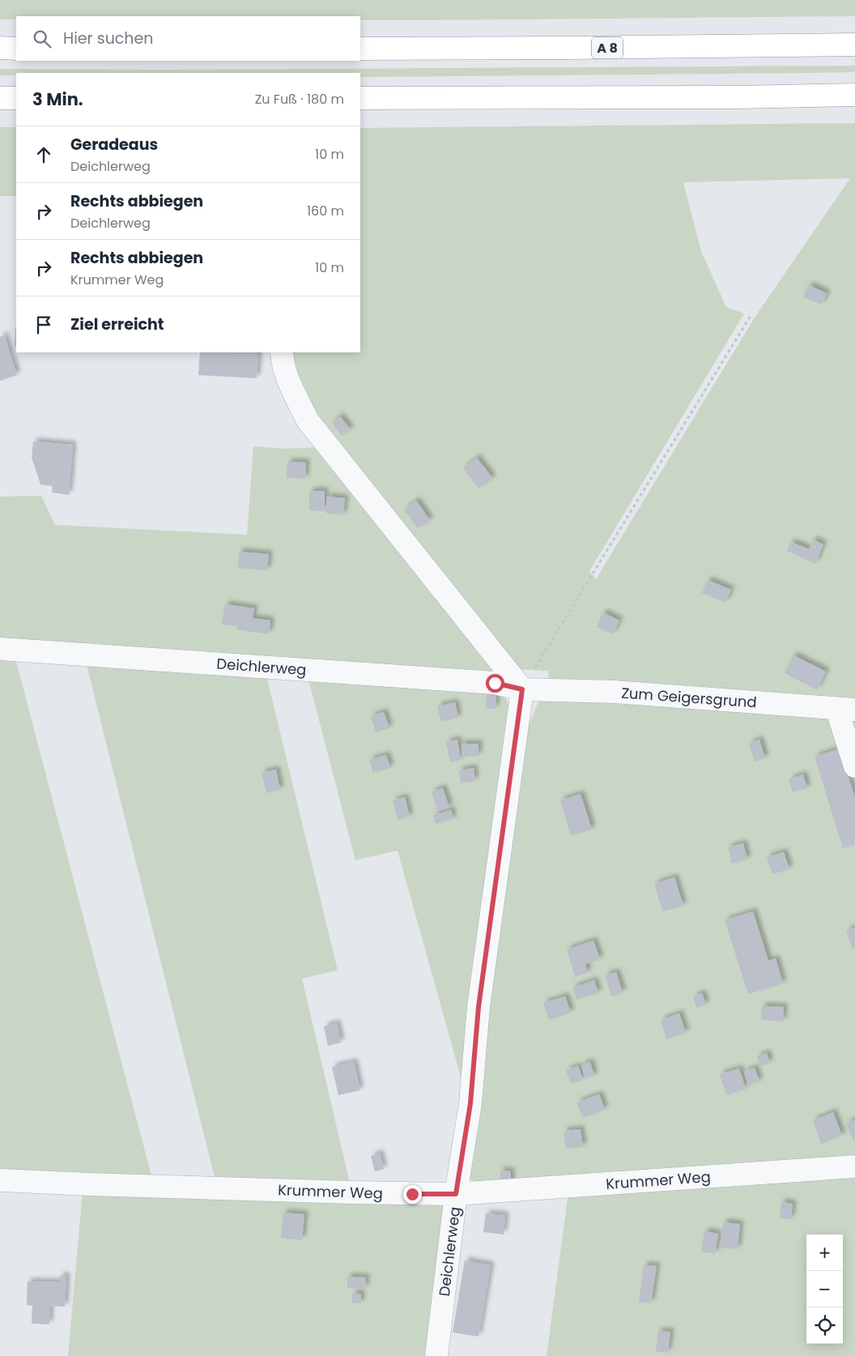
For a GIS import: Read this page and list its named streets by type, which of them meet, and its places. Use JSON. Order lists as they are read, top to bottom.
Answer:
{
  "streets": {
    "highway": ["A 8"],
    "lane": ["Deichlerweg", "Zum Geigersgrund", "Krummer Weg"]
  },
  "crossings": [
    ["Deichlerweg", "Zum Geigersgrund"],
    ["Deichlerweg", "Krummer Weg"]
  ],
  "page": {
    "search": "Hier suchen",
    "heading": ["3 Min.", "Zu Fuß · 180 m"],
    "list": [
      ["Geradeaus", "Deichlerweg", "10 m"],
      ["Rechts abbiegen", "Deichlerweg", "160 m"],
      ["Rechts abbiegen", "Krummer Weg", "10 m"],
      "Ziel erreicht"
    ],
    "map_buttons": ["+", "−"]
  }
}
